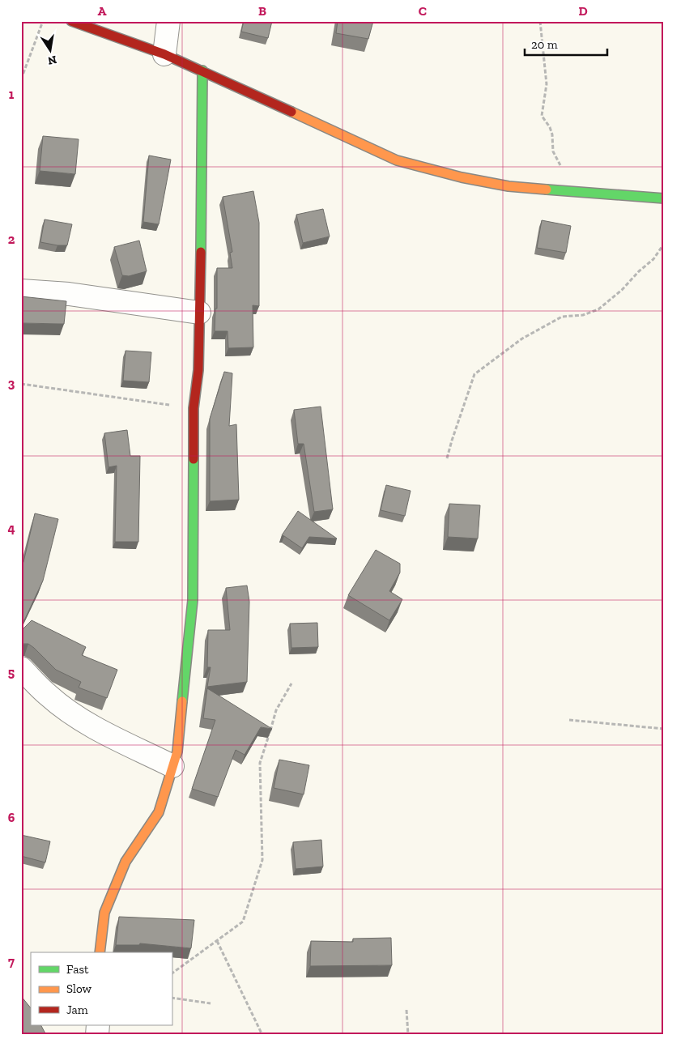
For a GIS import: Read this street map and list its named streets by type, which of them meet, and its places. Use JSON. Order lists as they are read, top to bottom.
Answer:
{
  "legend": ["Fast", "Slow", "Jam"],
  "scale_bar": "20 m",
  "north": "bottom",
  "grid": {
    "columns": [
      "A",
      "B",
      "C",
      "D"
    ],
    "rows": [
      "1",
      "2",
      "3",
      "4",
      "5",
      "6",
      "7"
    ]
  }
}
